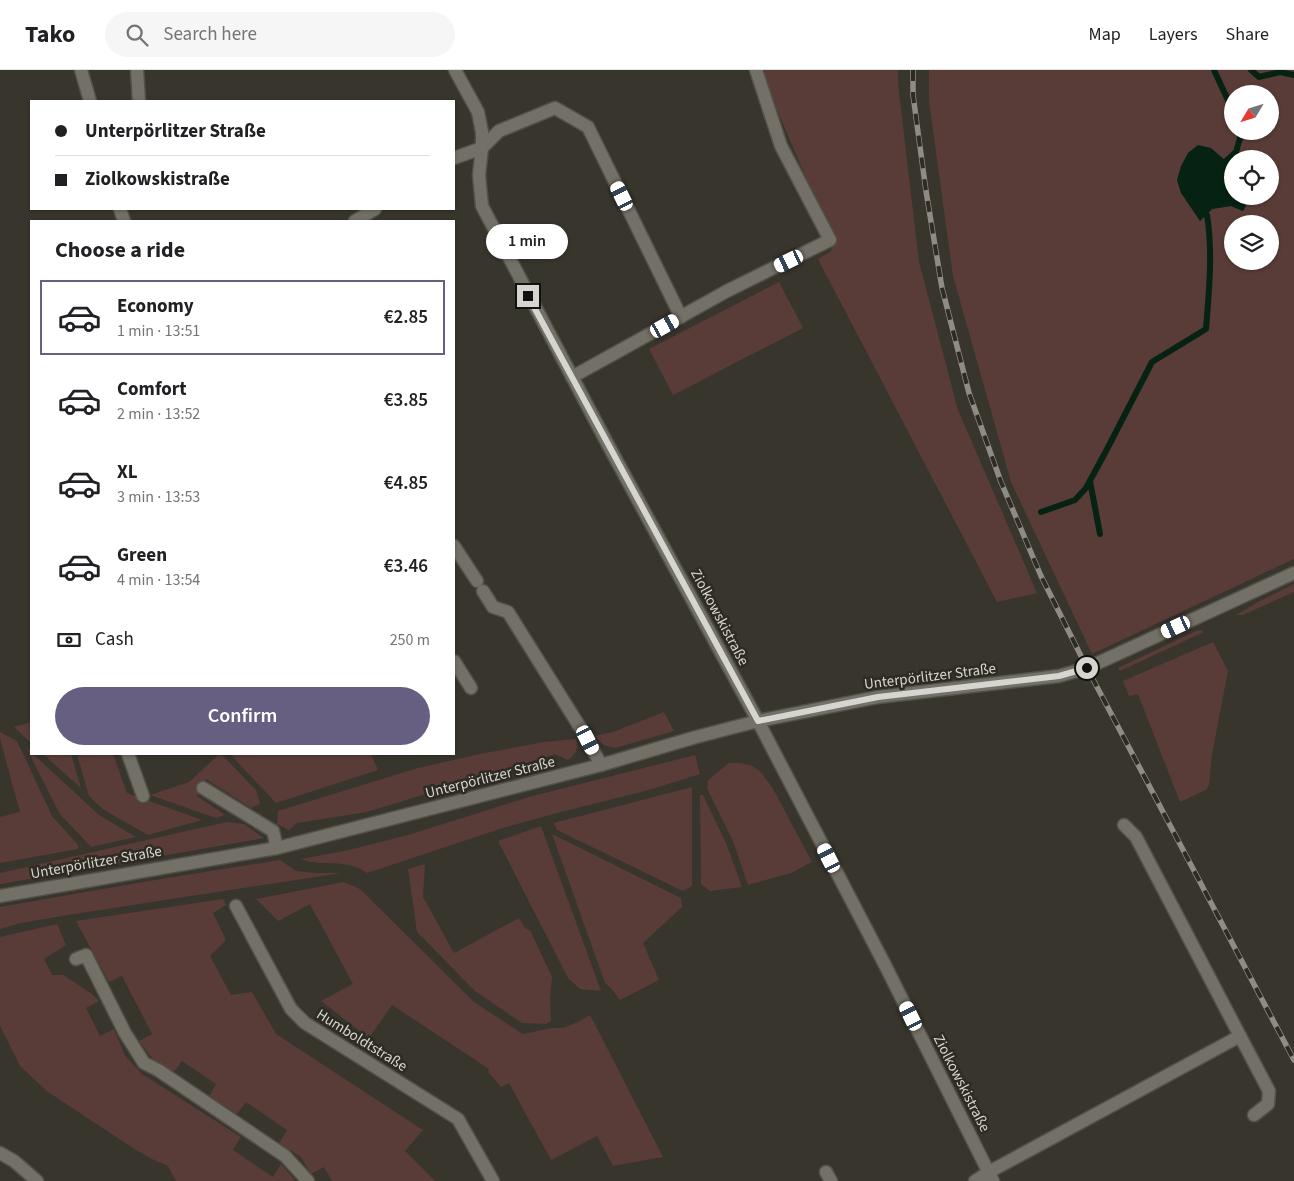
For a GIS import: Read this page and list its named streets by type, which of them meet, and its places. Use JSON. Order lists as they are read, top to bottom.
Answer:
{
  "streets": {
    "street": ["Ziolkowskistraße", "Unterpörlitzer Straße", "Humboldtstraße"]
  },
  "crossings": [
    ["Ziolkowskistraße", "Unterpörlitzer Straße"]
  ],
  "north": "bottom left",
  "page": {
    "header": "Tako",
    "search": "Search here",
    "nav": ["Map", "Layers", "Share"],
    "banner": ["Unterpörlitzer Straße", "Ziolkowskistraße"],
    "heading": "Choose a ride",
    "bubble": "1 min",
    "list": [
      {
        "name": "Economy",
        "note": "1 min · 13:51",
        "value": "€2.85"
      },
      {
        "name": "Comfort",
        "note": "2 min · 13:52",
        "value": "€3.85"
      },
      {
        "name": "XL",
        "note": "3 min · 13:53",
        "value": "€4.85"
      },
      {
        "name": "Green",
        "note": "4 min · 13:54",
        "value": "€3.46"
      }
    ],
    "pay": ["Cash", "250 m"],
    "buttons": "Confirm"
  }
}
